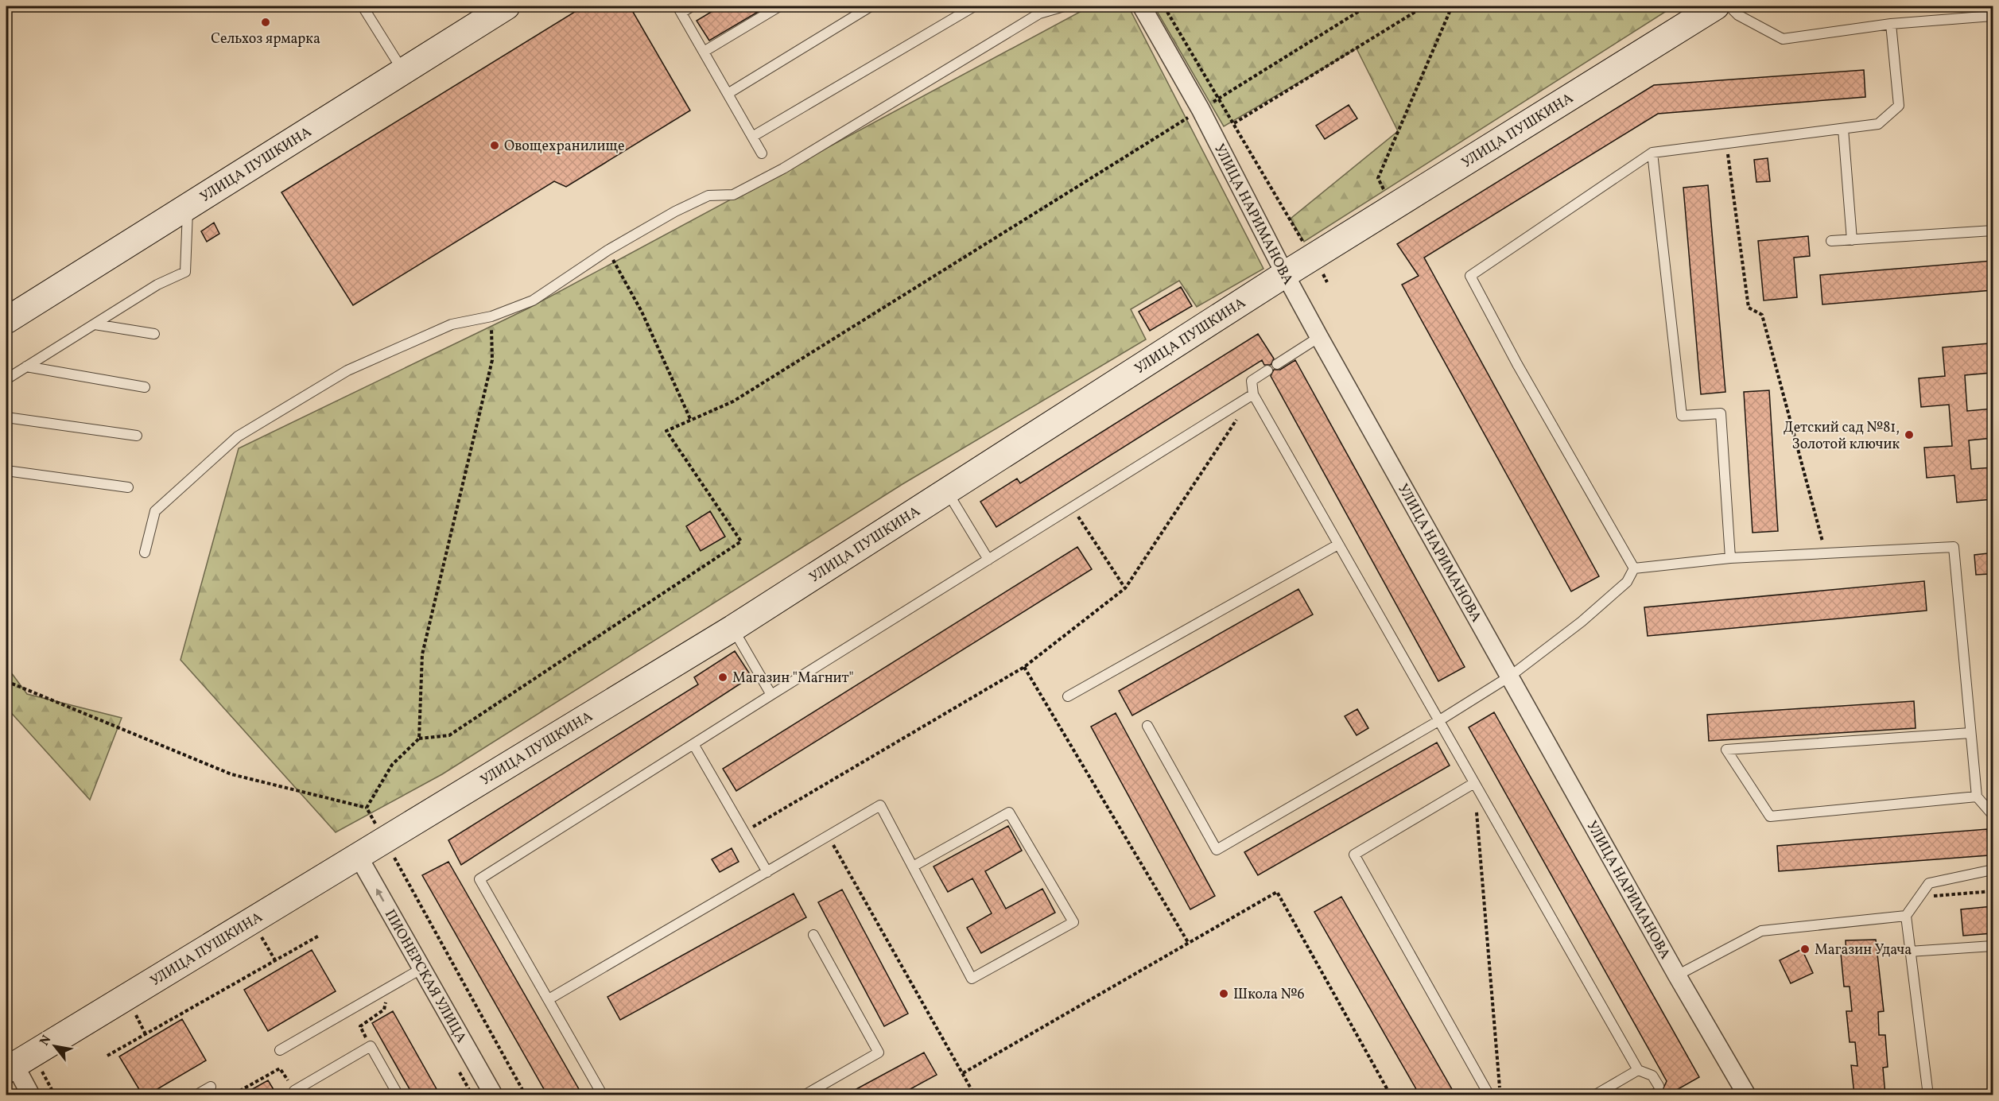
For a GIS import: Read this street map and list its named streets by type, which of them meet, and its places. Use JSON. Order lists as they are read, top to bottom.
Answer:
{
  "streets": {
    "street": ["УЛИЦА ПУШКИНА", "УЛИЦА НАРИМАНОВА", "ПИОНЕРСКАЯ УЛИЦА"]
  },
  "crossings": [
    ["УЛИЦА ПУШКИНА", "УЛИЦА НАРИМАНОВА"],
    ["УЛИЦА ПУШКИНА", "ПИОНЕРСКАЯ УЛИЦА"]
  ],
  "one_way": ["ПИОНЕРСКАЯ УЛИЦА"],
  "places": [
    "Сельхоз ярмарка",
    "Овощехранилище",
    "Детский сад №81, Золотой ключик",
    "Магазин \"Магнит\"",
    "Магазин Удача",
    "Школа №6"
  ],
  "north": "top left"
}
